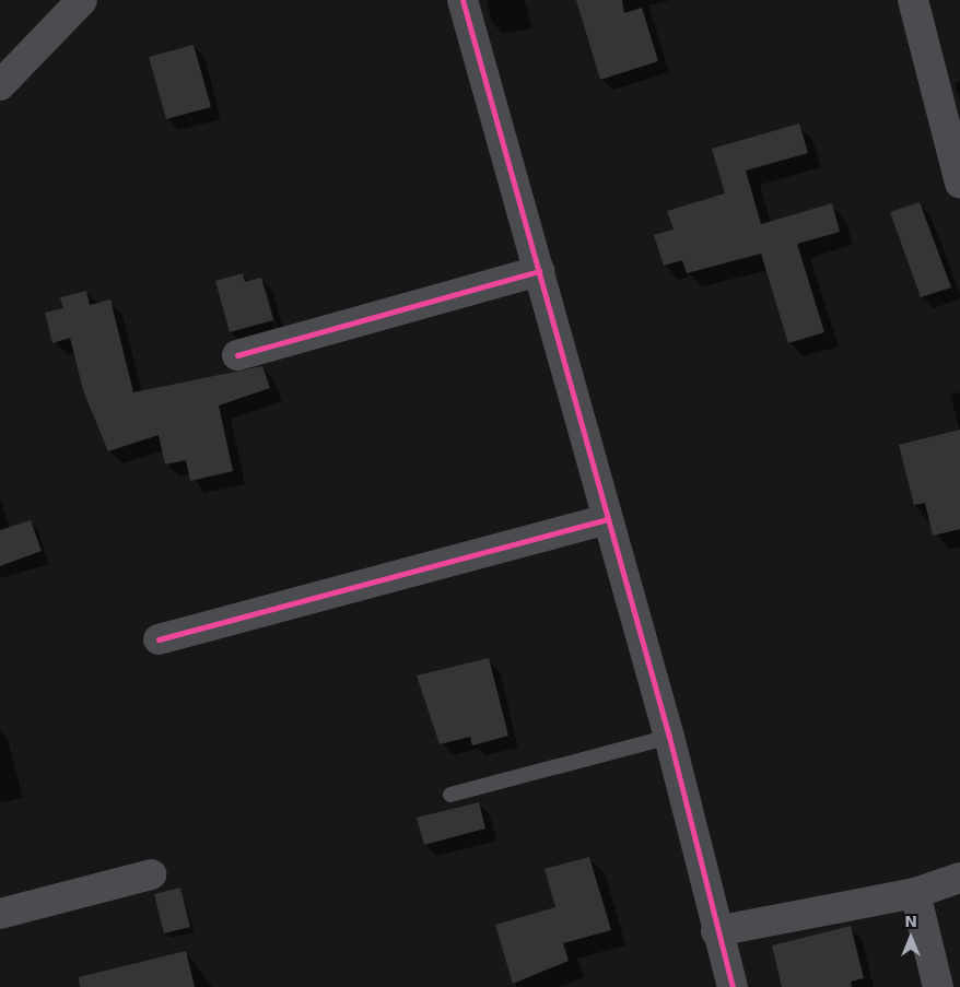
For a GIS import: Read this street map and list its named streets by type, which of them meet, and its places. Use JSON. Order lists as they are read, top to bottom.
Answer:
{
  "north": "top"
}
